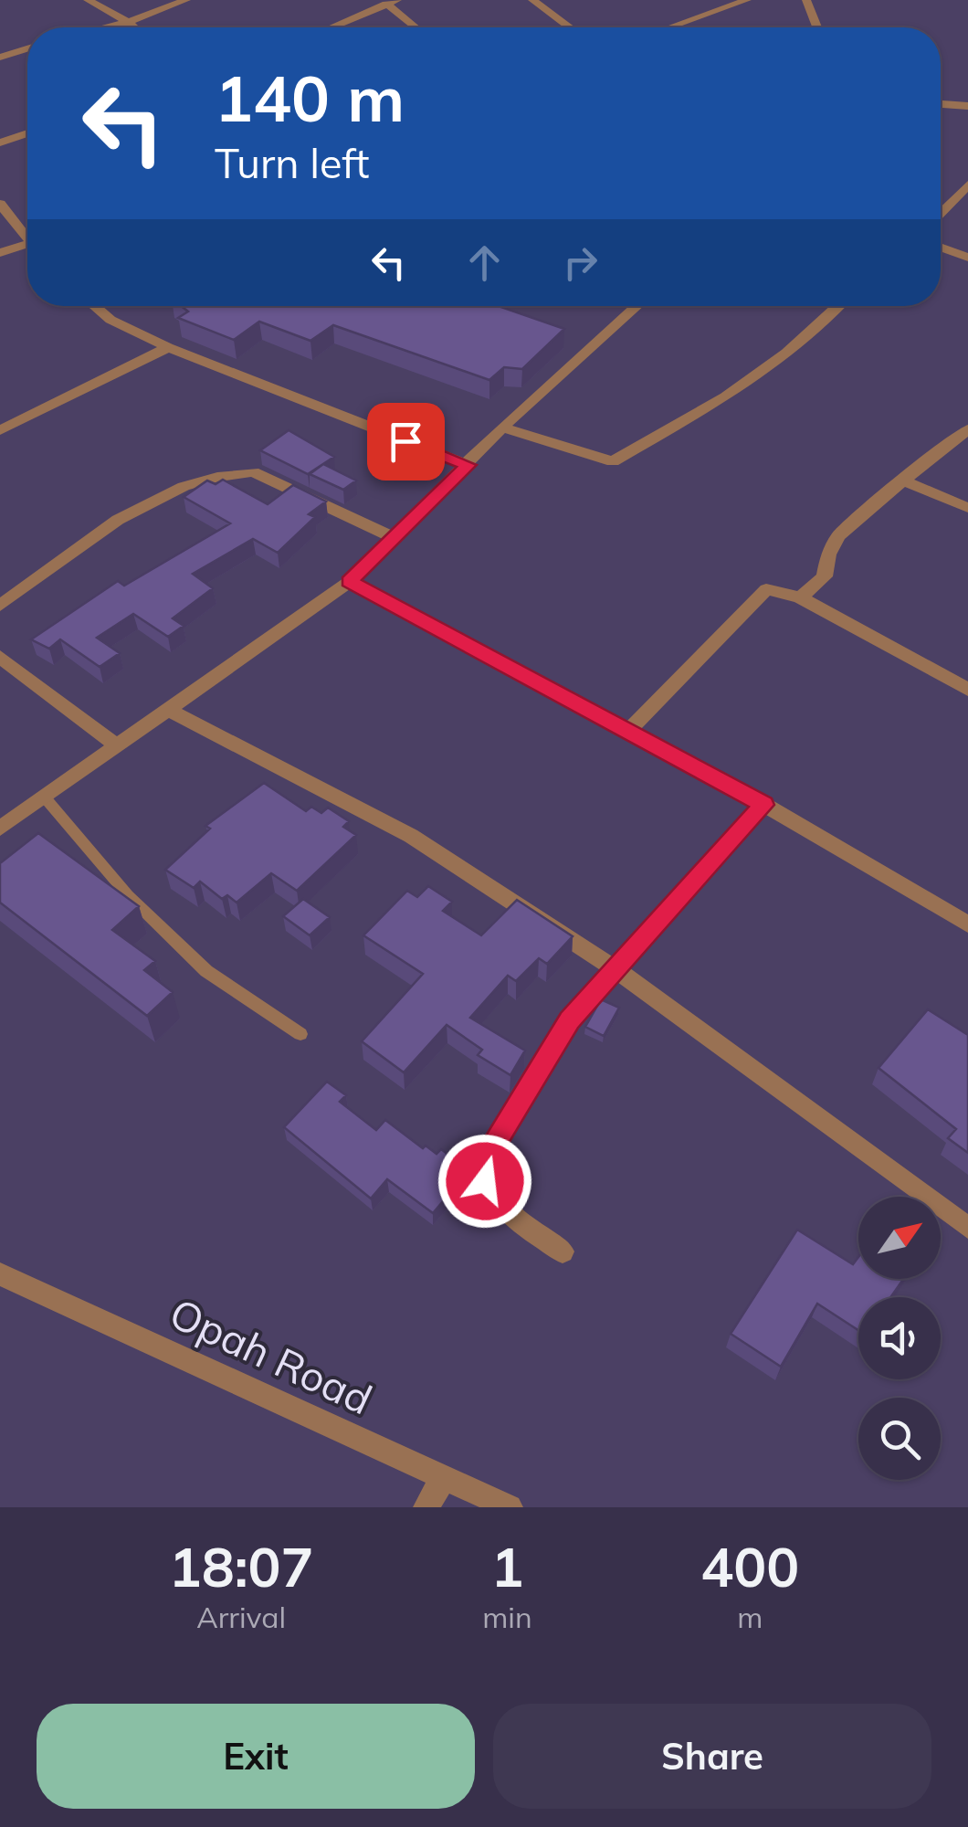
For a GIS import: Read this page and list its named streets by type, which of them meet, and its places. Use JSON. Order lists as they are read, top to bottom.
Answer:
{
  "streets": {
    "street": ["Opah Road"]
  },
  "north": "top right",
  "page": {
    "turn": ["140 m", "Turn left"],
    "eta": [
      "18:07",
      "Arrival",
      "1",
      "min",
      "400",
      "m"
    ],
    "buttons": ["Exit", "Share"]
  }
}
